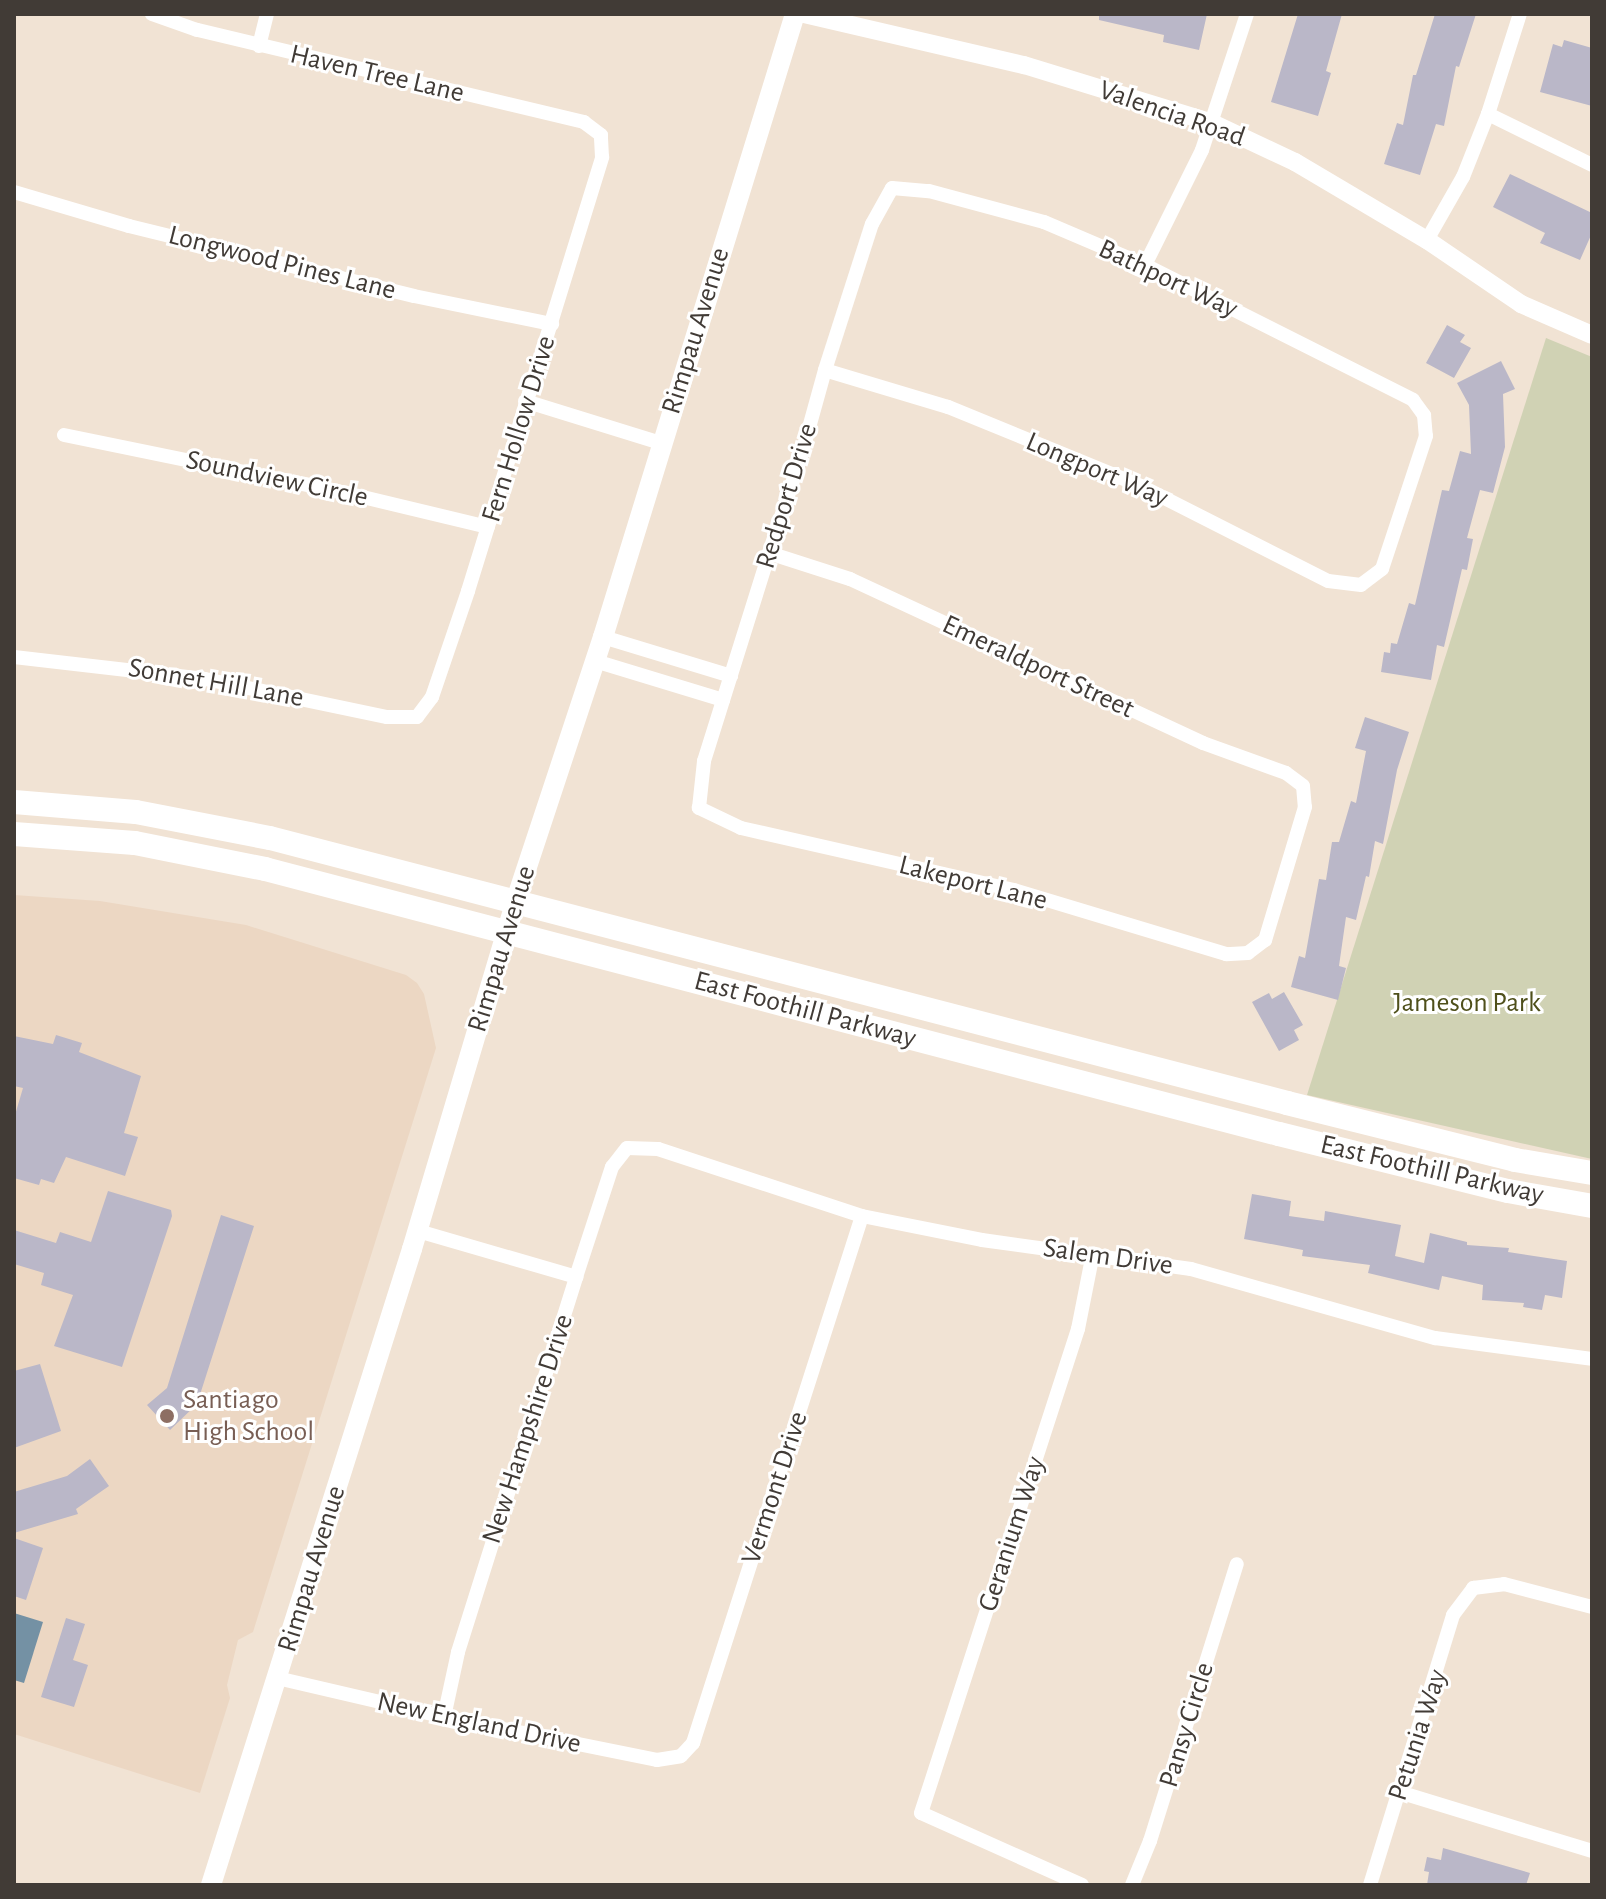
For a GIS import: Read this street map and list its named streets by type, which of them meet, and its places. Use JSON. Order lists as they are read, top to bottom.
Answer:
{
  "streets": {
    "main road": ["Rimpau Avenue", "East Foothill Parkway"],
    "street": [
      "Haven Tree Lane",
      "Valencia Road",
      "Longwood Pines Lane",
      "Bathport Way",
      "Fern Hollow Drive",
      "Longport Way",
      "Soundview Circle",
      "Redport Drive",
      "Emeraldport Street",
      "Sonnet Hill Lane",
      "Lakeport Lane",
      "Salem Drive",
      "New Hampshire Drive",
      "Vermont Drive",
      "Geranium Way",
      "New England Drive",
      "Pansy Circle",
      "Petunia Way"
    ]
  },
  "crossings": [
    ["Haven Tree Lane", "Fern Hollow Drive"],
    ["Longwood Pines Lane", "Fern Hollow Drive"],
    ["Bathport Way", "Longport Way"],
    ["Bathport Way", "Redport Drive"],
    ["Rimpau Avenue", "East Foothill Parkway"],
    ["Rimpau Avenue", "New England Drive"],
    ["Fern Hollow Drive", "Soundview Circle"],
    ["Fern Hollow Drive", "Sonnet Hill Lane"],
    ["Longport Way", "Redport Drive"],
    ["Redport Drive", "Emeraldport Street"],
    ["Redport Drive", "Lakeport Lane"],
    ["Emeraldport Street", "Lakeport Lane"],
    ["Salem Drive", "New Hampshire Drive"],
    ["Salem Drive", "Vermont Drive"],
    ["Salem Drive", "Geranium Way"],
    ["New Hampshire Drive", "New England Drive"],
    ["Vermont Drive", "New England Drive"]
  ],
  "parks": ["Jameson Park"],
  "places": ["Santiago High School"]
}
